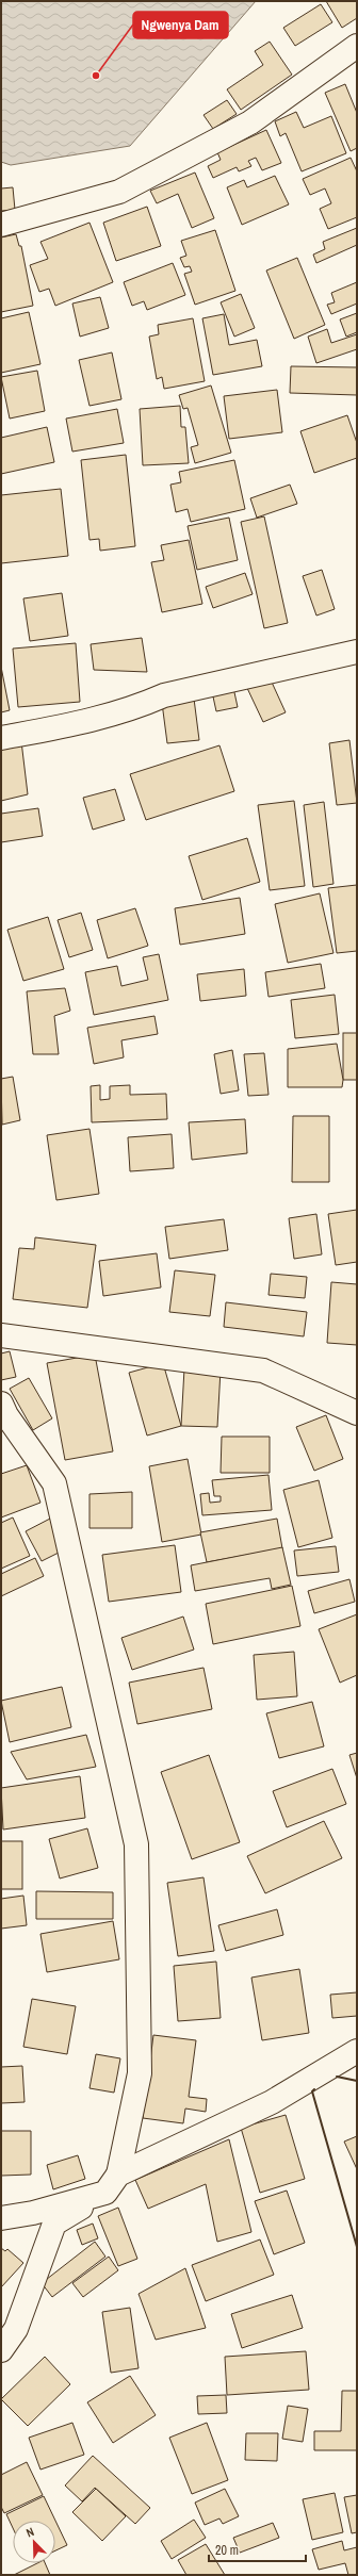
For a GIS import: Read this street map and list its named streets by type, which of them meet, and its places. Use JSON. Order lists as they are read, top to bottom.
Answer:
{
  "places": ["Ngwenya Dam"],
  "scale_bar": "20 m",
  "north": "top left"
}
